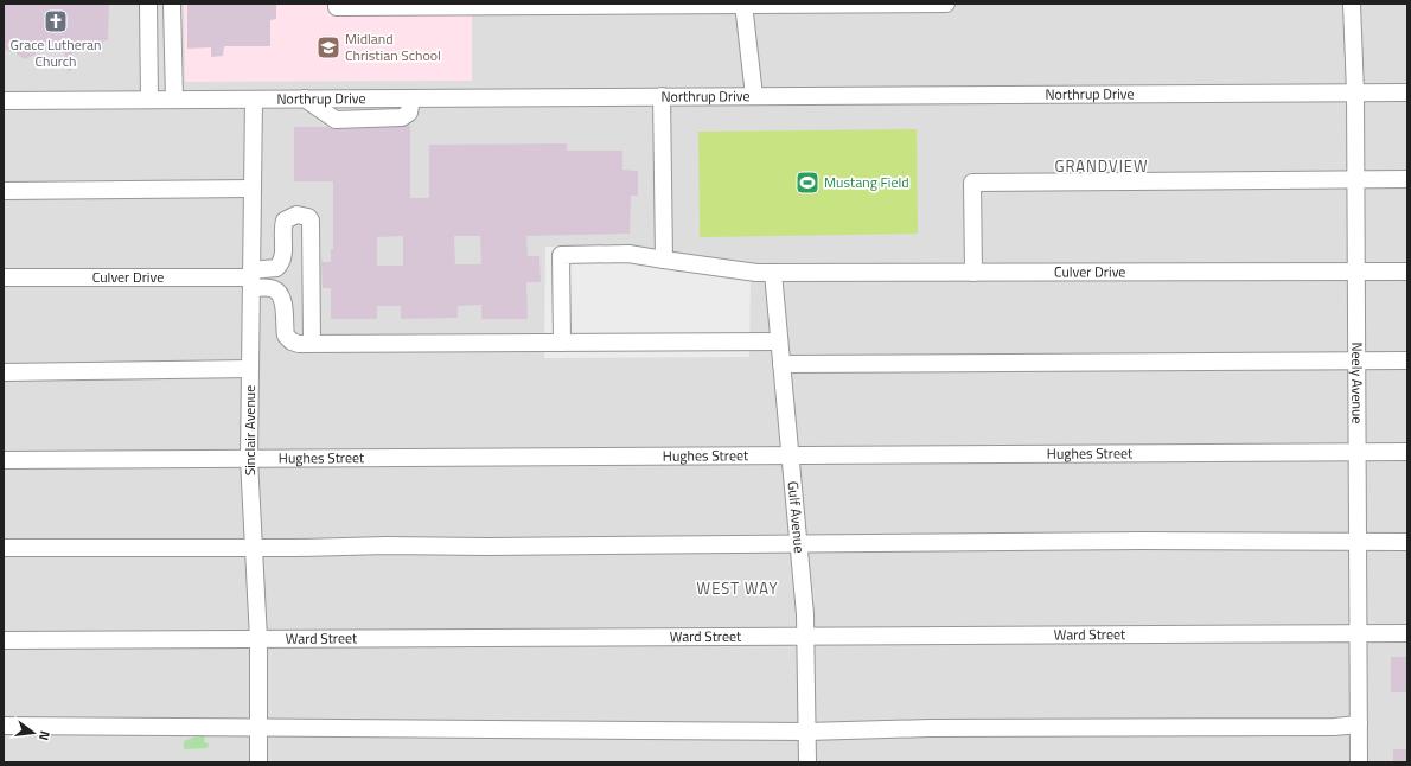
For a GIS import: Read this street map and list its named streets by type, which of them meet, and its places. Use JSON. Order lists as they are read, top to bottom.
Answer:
{
  "streets": {
    "street": [
      "Northrup Drive",
      "Culver Drive",
      "Neely Avenue",
      "Sinclair Avenue",
      "Hughes Street",
      "Gulf Avenue",
      "Ward Street"
    ]
  },
  "crossings": [
    ["Northrup Drive", "Neely Avenue"],
    ["Northrup Drive", "Sinclair Avenue"],
    ["Culver Drive", "Neely Avenue"],
    ["Culver Drive", "Sinclair Avenue"],
    ["Culver Drive", "Gulf Avenue"],
    ["Neely Avenue", "Hughes Street"],
    ["Neely Avenue", "Ward Street"],
    ["Sinclair Avenue", "Hughes Street"],
    ["Sinclair Avenue", "Ward Street"],
    ["Hughes Street", "Gulf Avenue"],
    ["Gulf Avenue", "Ward Street"]
  ],
  "districts": ["GRANDVIEW", "WEST WAY"],
  "places": {
    "church": ["Grace Lutheran Church"],
    "school or university": ["Midland Christian School"],
    "sports": ["Mustang Field"]
  },
  "north": "right"
}
